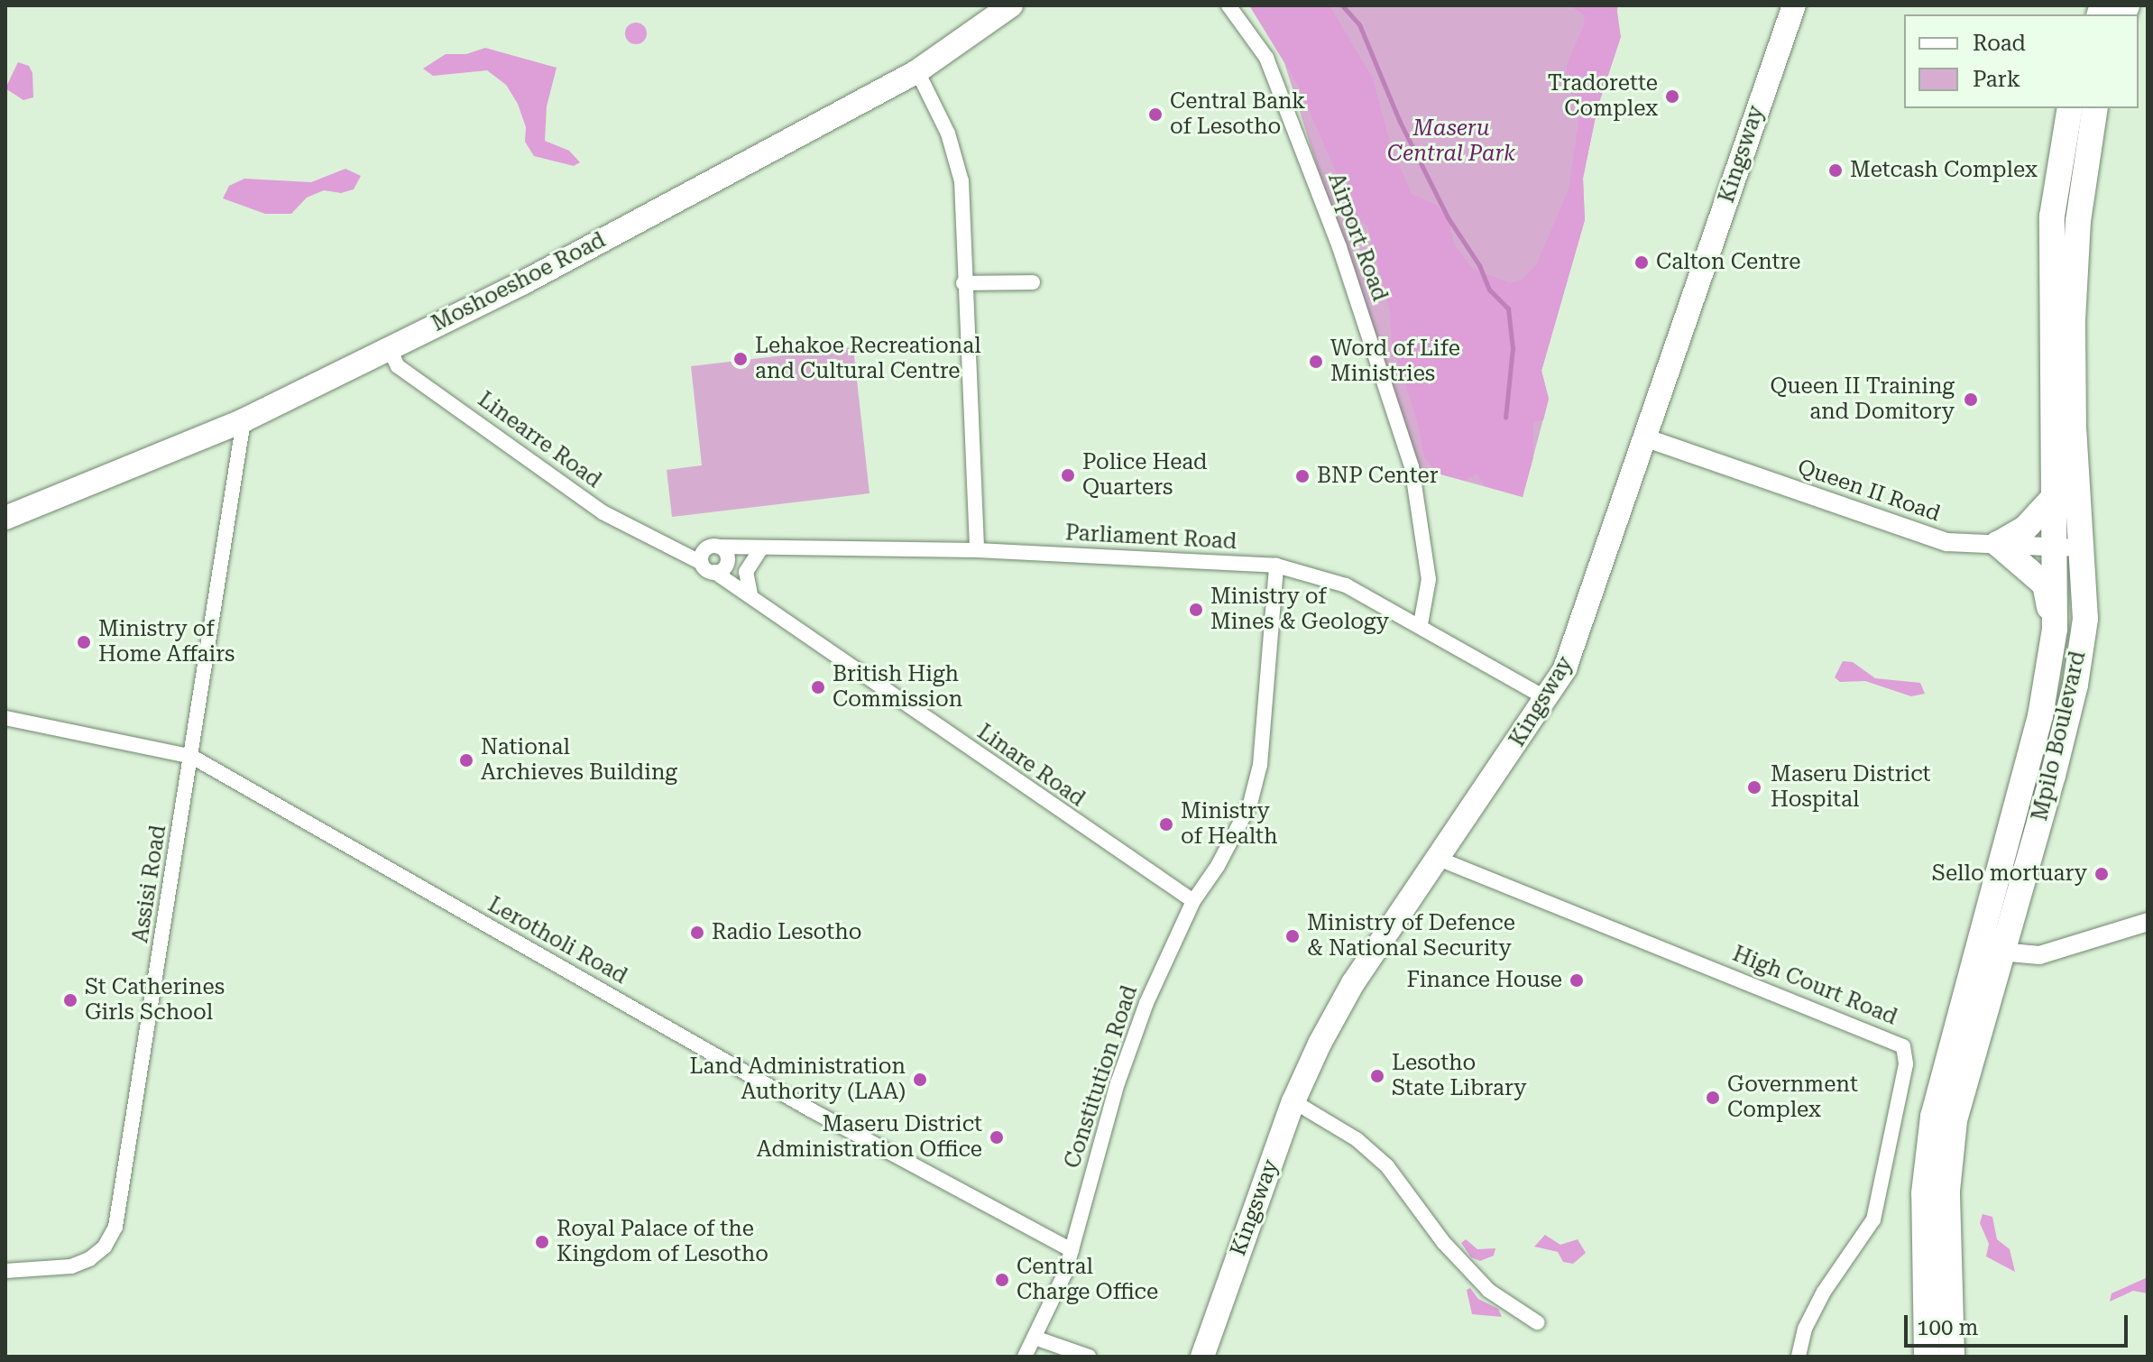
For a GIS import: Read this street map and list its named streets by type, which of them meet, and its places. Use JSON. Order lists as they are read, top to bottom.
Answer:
{
  "streets": {
    "highway": ["Mpilo Boulevard"],
    "main road": ["Kingsway", "Moshoeshoe Road"],
    "street": [
      "Airport Road",
      "Linearre Road",
      "Queen II Road",
      "Parliament Road",
      "Linare Road",
      "Assisi Road",
      "Lerotholi Road",
      "High Court Road",
      "Constitution Road"
    ]
  },
  "crossings": [
    ["Kingsway", "Queen II Road"],
    ["Kingsway", "Parliament Road"],
    ["Kingsway", "High Court Road"],
    ["Airport Road", "Parliament Road"],
    ["Moshoeshoe Road", "Linearre Road"],
    ["Moshoeshoe Road", "Assisi Road"],
    ["Linearre Road", "Parliament Road"],
    ["Linearre Road", "Linare Road"],
    ["Queen II Road", "Mpilo Boulevard"],
    ["Parliament Road", "Linare Road"],
    ["Parliament Road", "Constitution Road"],
    ["Linare Road", "Constitution Road"],
    ["Assisi Road", "Lerotholi Road"],
    ["Lerotholi Road", "Constitution Road"]
  ],
  "parks": ["Maseru Central Park"],
  "places": [
    "Tradorette Complex",
    "Central Bank of Lesotho",
    "Metcash Complex",
    "Calton Centre",
    "Lehakoe Recreational and Cultural Centre",
    "Word of Life Ministries",
    "Queen II Training and Domitory",
    "Police Head Quarters",
    "BNP Center",
    "Ministry of Mines & Geology",
    "Ministry of Home Affairs",
    "British High Commission",
    "National Archieves Building",
    "Maseru District Hospital",
    "Ministry of Health",
    "Sello mortuary",
    "Radio Lesotho",
    "Ministry of Defence & National Security",
    "Finance House",
    "St Catherines Girls School",
    "Lesotho State Library",
    "Land Administration Authority (LAA)",
    "Government Complex",
    "Maseru District Administration Office",
    "Royal Palace of the Kingdom of Lesotho",
    "Central Charge Office"
  ],
  "legend": ["Road", "Park"],
  "scale_bar": "100 m"
}
